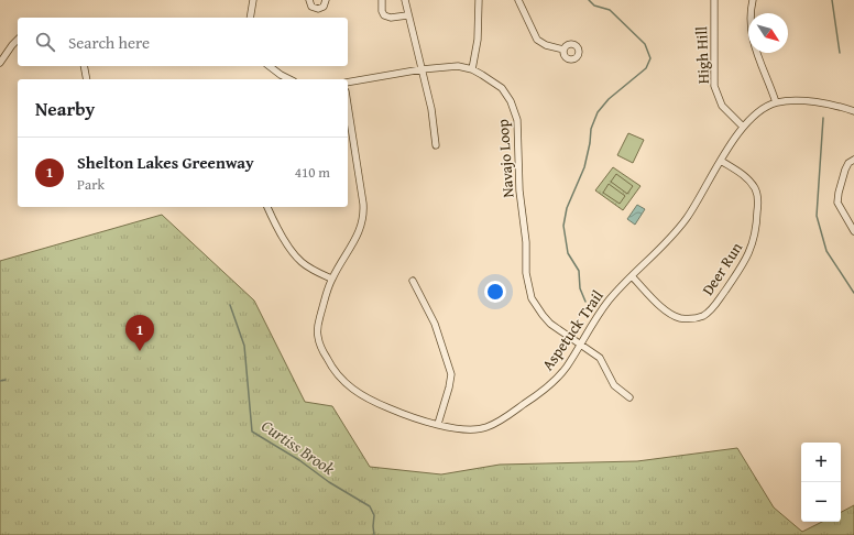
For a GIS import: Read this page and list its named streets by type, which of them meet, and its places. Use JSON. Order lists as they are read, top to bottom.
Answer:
{
  "streets": {
    "street": [
      "High Hill",
      "Navajo Loop",
      "Deer Run",
      "Aspetuck Trail"
    ]
  },
  "crossings": [
    ["High Hill", "Aspetuck Trail"],
    ["Navajo Loop", "Aspetuck Trail"],
    ["Deer Run", "Aspetuck Trail"]
  ],
  "water": ["Curtiss Brook"],
  "north": "bottom right",
  "page": {
    "search": "Search here",
    "heading": "Nearby",
    "list": [
      {
        "mark": "1",
        "name": "Shelton Lakes Greenway",
        "note": "Park",
        "value": "410 m"
      }
    ],
    "pins": "1",
    "map_buttons": ["+", "−"]
  }
}
